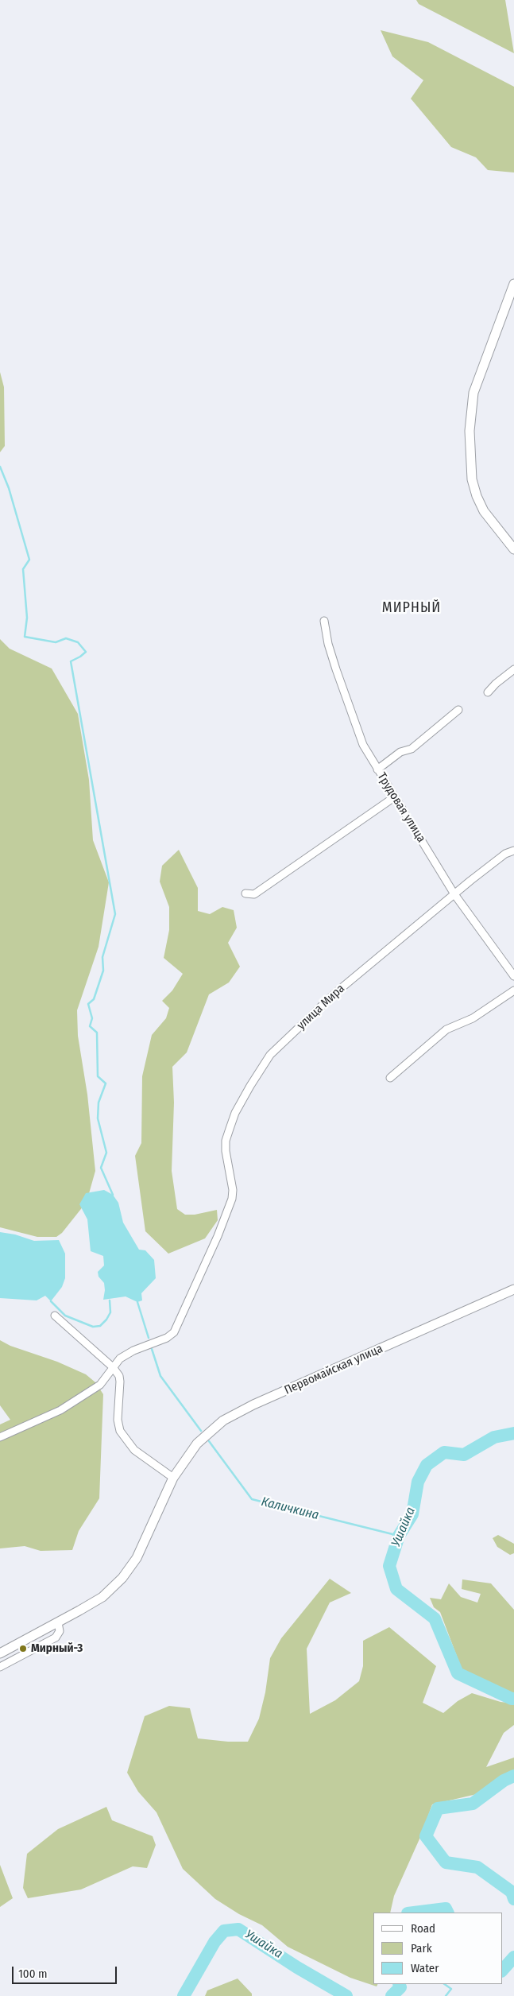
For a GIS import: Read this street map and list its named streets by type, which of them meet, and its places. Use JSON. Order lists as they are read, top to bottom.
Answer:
{
  "streets": {
    "street": ["Трудовая улица", "улица Мира", "Первомайская улица"]
  },
  "crossings": [
    ["Трудовая улица", "улица Мира"]
  ],
  "districts": ["МИРНЫЙ"],
  "water": ["Каличкина", "Ушайка"],
  "places": ["Мирный-3"],
  "legend": ["Road", "Park", "Water"],
  "scale_bar": "100 m"
}
